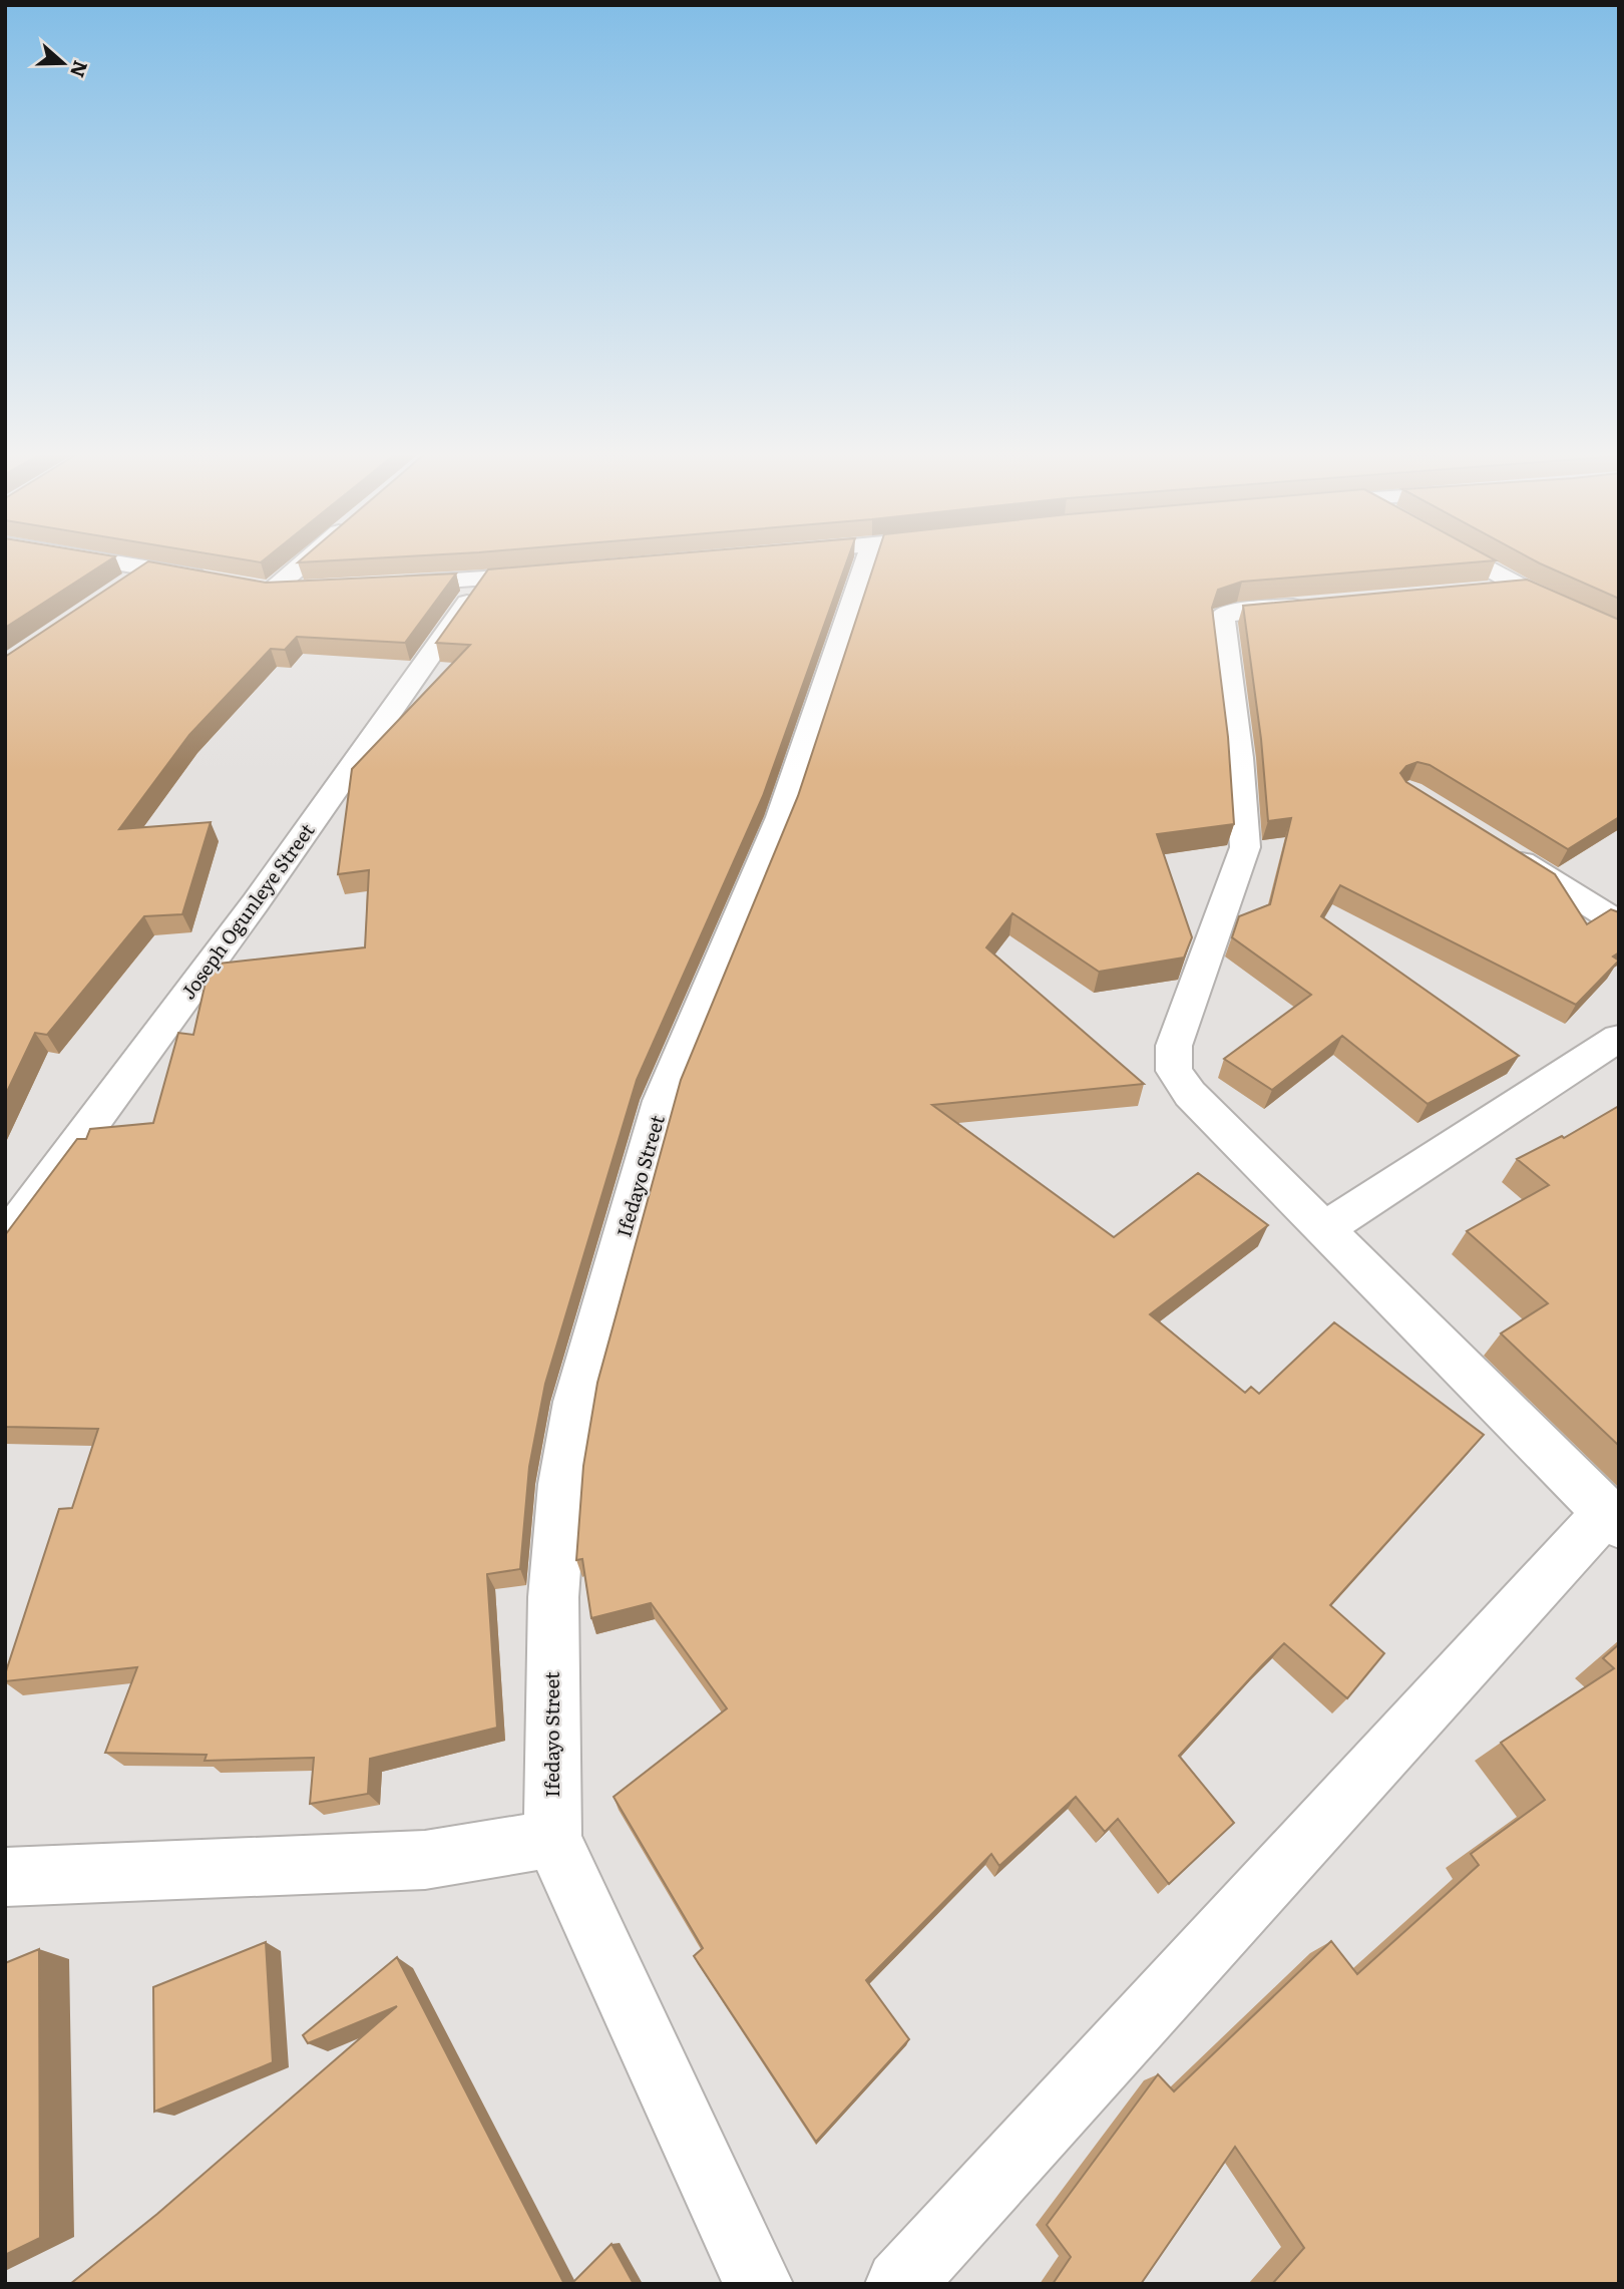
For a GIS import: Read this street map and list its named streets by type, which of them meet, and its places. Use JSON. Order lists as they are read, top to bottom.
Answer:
{
  "streets": {
    "street": ["Joseph Ogunleye Street", "Ifedayo Street"]
  },
  "north": "right"
}
